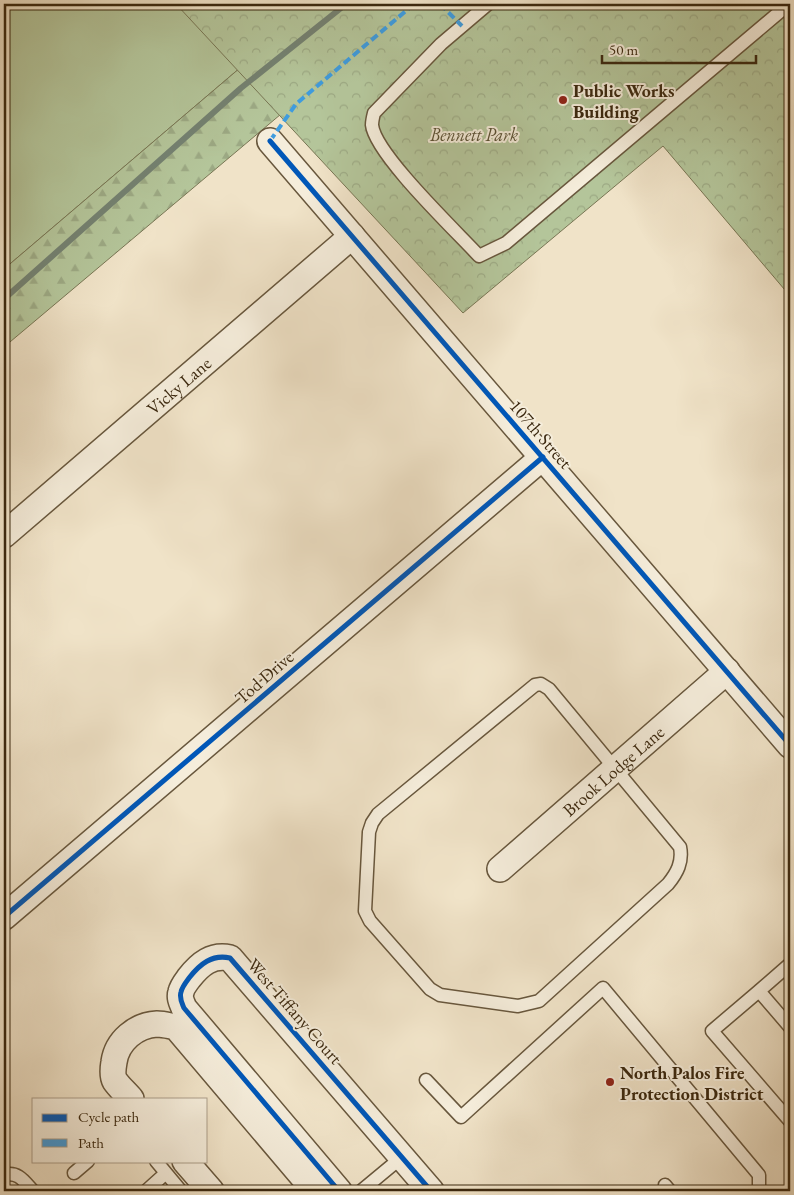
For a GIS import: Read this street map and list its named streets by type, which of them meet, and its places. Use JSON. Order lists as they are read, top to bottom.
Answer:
{
  "streets": {
    "street": [
      "Vicky Lane",
      "107th Street",
      "Tod Drive",
      "Brook Lodge Lane",
      "West Tiffany Court"
    ]
  },
  "crossings": [
    ["Vicky Lane", "107th Street"],
    ["107th Street", "Tod Drive"],
    ["107th Street", "Brook Lodge Lane"]
  ],
  "parks": ["Bennett Park"],
  "places": ["Public Works Building", "North Palos Fire Protection District"],
  "legend": ["Cycle path", "Path"],
  "scale_bar": "50 m"
}
